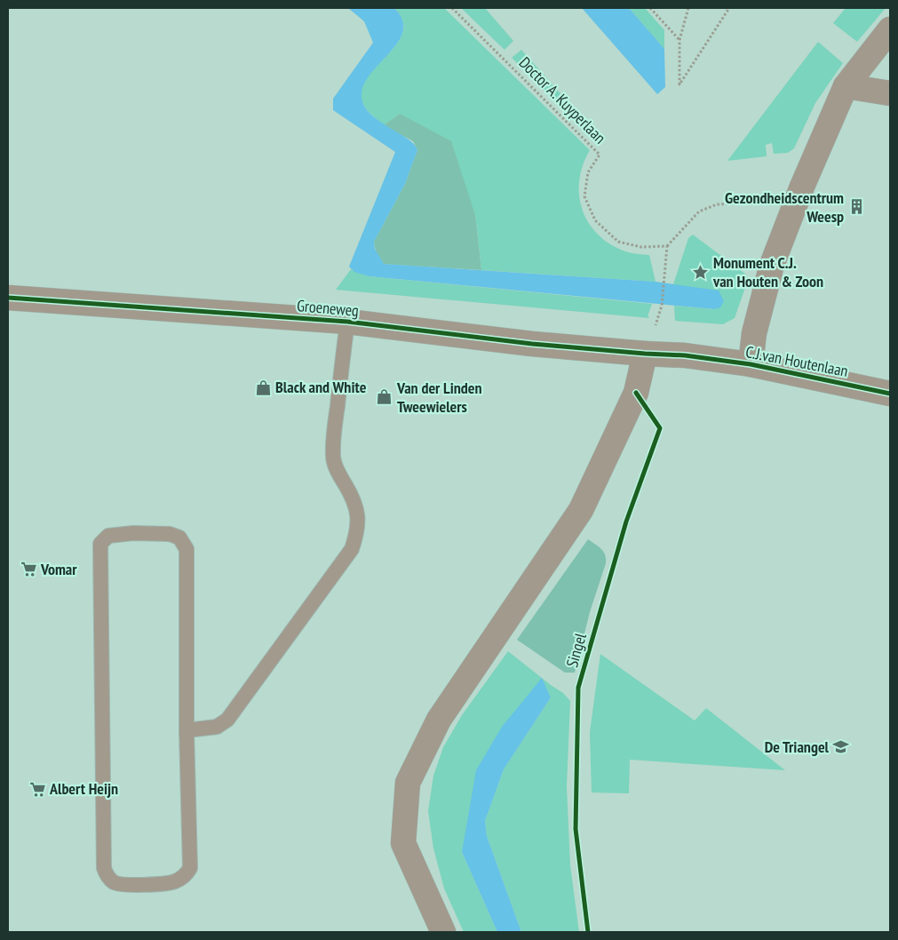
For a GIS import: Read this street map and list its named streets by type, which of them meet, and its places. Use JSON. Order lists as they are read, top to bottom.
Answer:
{
  "streets": {
    "street": ["Groeneweg", "C.J.van Houtenlaan"],
    "path": ["Doctor A. Kuyperlaan"],
    "cycle path": ["Singel"]
  },
  "crossings": [
    ["Groeneweg", "C.J.van Houtenlaan"]
  ],
  "places": {
    "building": ["Gezondheidscentrum Weesp"],
    "place": ["Monument C.J. van Houten & Zoon"],
    "shop": ["Black and White", "Van der Linden Tweewielers"],
    "supermarket": ["Vomar", "Albert Heijn"],
    "school or university": ["De Triangel"]
  }
}
